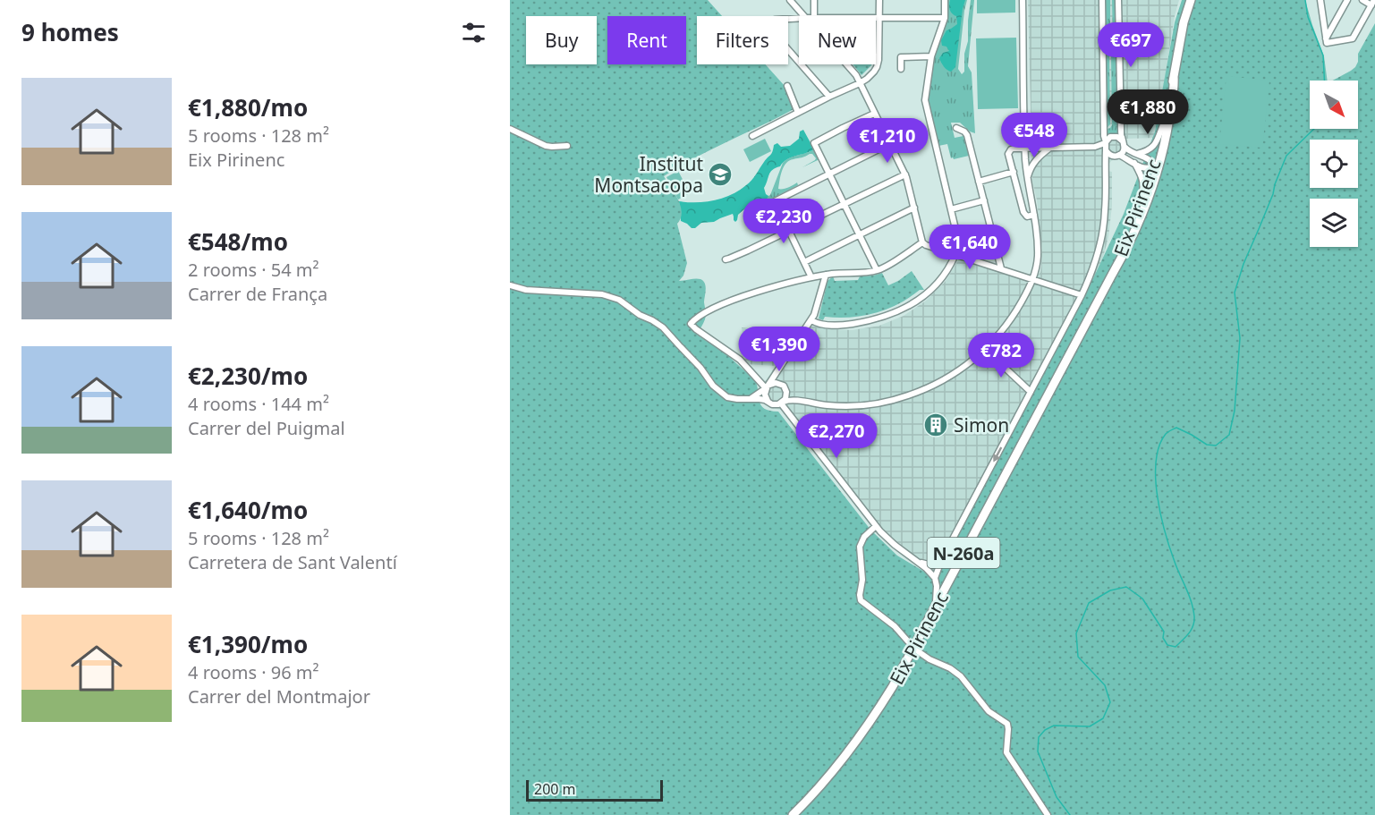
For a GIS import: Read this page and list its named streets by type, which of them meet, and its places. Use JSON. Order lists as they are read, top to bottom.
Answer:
{
  "streets": {
    "main road": ["Eix Pirinenc", "N-260a"]
  },
  "places": {
    "school or university": ["Institut Montsacopa"],
    "building": ["Simon"]
  },
  "scale_bar": "200 m",
  "north": "bottom right",
  "page": {
    "heading": "9 homes",
    "chip": [
      "Buy",
      "Rent",
      "Filters",
      "New"
    ],
    "price": [
      "€697",
      "€1,880",
      "€548",
      "€1,210",
      "€2,230",
      "€1,640",
      "€1,390",
      "€782",
      "€2,270"
    ],
    "list": [
      {
        "name": "€1,880/mo",
        "note": "5 rooms · 128 m² · Eix Pirinenc"
      },
      {
        "name": "€548/mo",
        "note": "2 rooms · 54 m² · Carrer de França"
      },
      {
        "name": "€2,230/mo",
        "note": "4 rooms · 144 m² · Carrer del Puigmal"
      },
      {
        "name": "€1,640/mo",
        "note": "5 rooms · 128 m² · Carretera de Sant Valentí"
      },
      {
        "name": "€1,390/mo",
        "note": "4 rooms · 96 m² · Carrer del Montmajor"
      }
    ],
    "scale": "200 m"
  }
}
